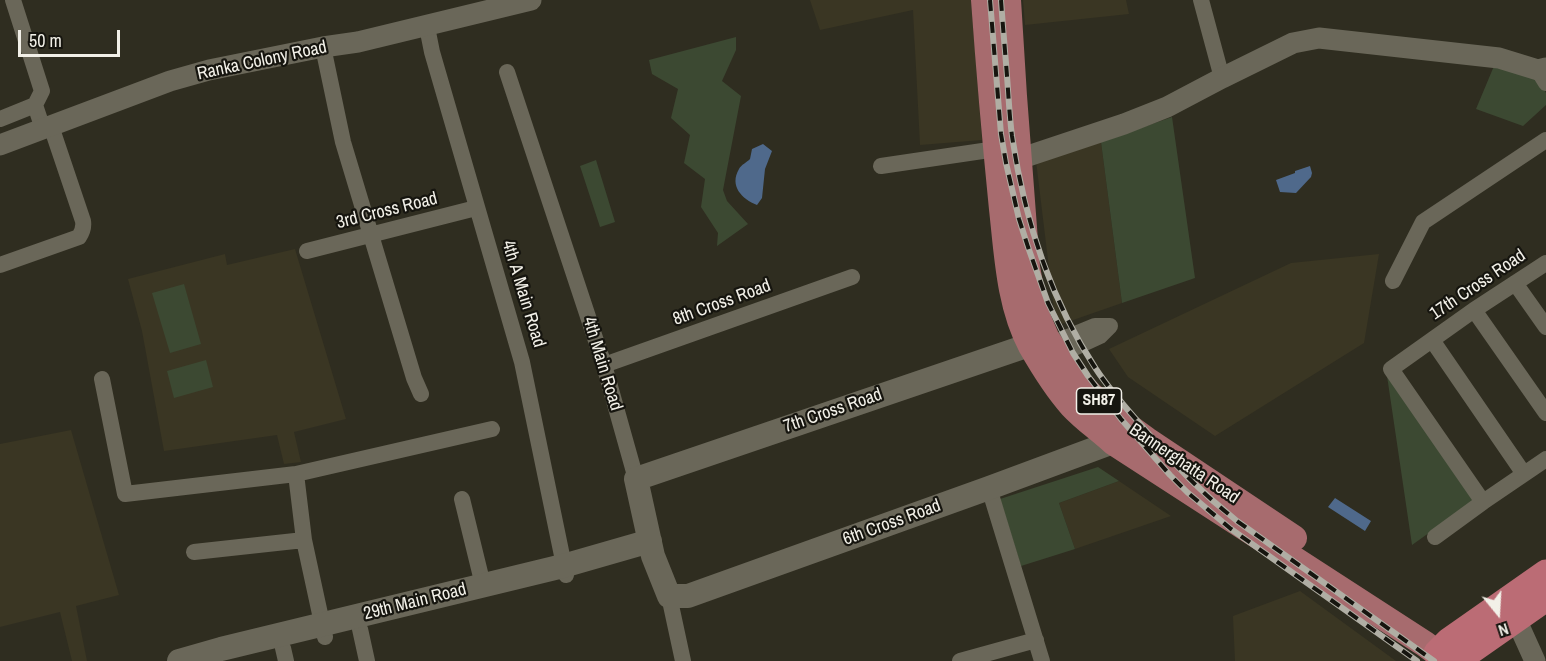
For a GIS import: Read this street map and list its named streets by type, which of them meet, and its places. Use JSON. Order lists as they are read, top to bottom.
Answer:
{
  "streets": {
    "main road": [
      "4th Main Road",
      "SH87",
      "7th Cross Road",
      "Bannerghatta Road",
      "6th Cross Road",
      "29th Main Road"
    ],
    "street": [
      "Ranka Colony Road",
      "3rd Cross Road",
      "17th Cross Road",
      "4th A Main Road",
      "8th Cross Road"
    ]
  },
  "crossings": [
    ["Ranka Colony Road", "4th A Main Road"],
    ["3rd Cross Road", "4th A Main Road"],
    ["4th A Main Road", "29th Main Road"],
    ["8th Cross Road", "4th Main Road"],
    ["4th Main Road", "7th Cross Road"],
    ["4th Main Road", "6th Cross Road"],
    ["4th Main Road", "29th Main Road"],
    ["7th Cross Road", "Bannerghatta Road"],
    ["Bannerghatta Road", "6th Cross Road"]
  ],
  "scale_bar": "50 m",
  "north": "bottom"
}
